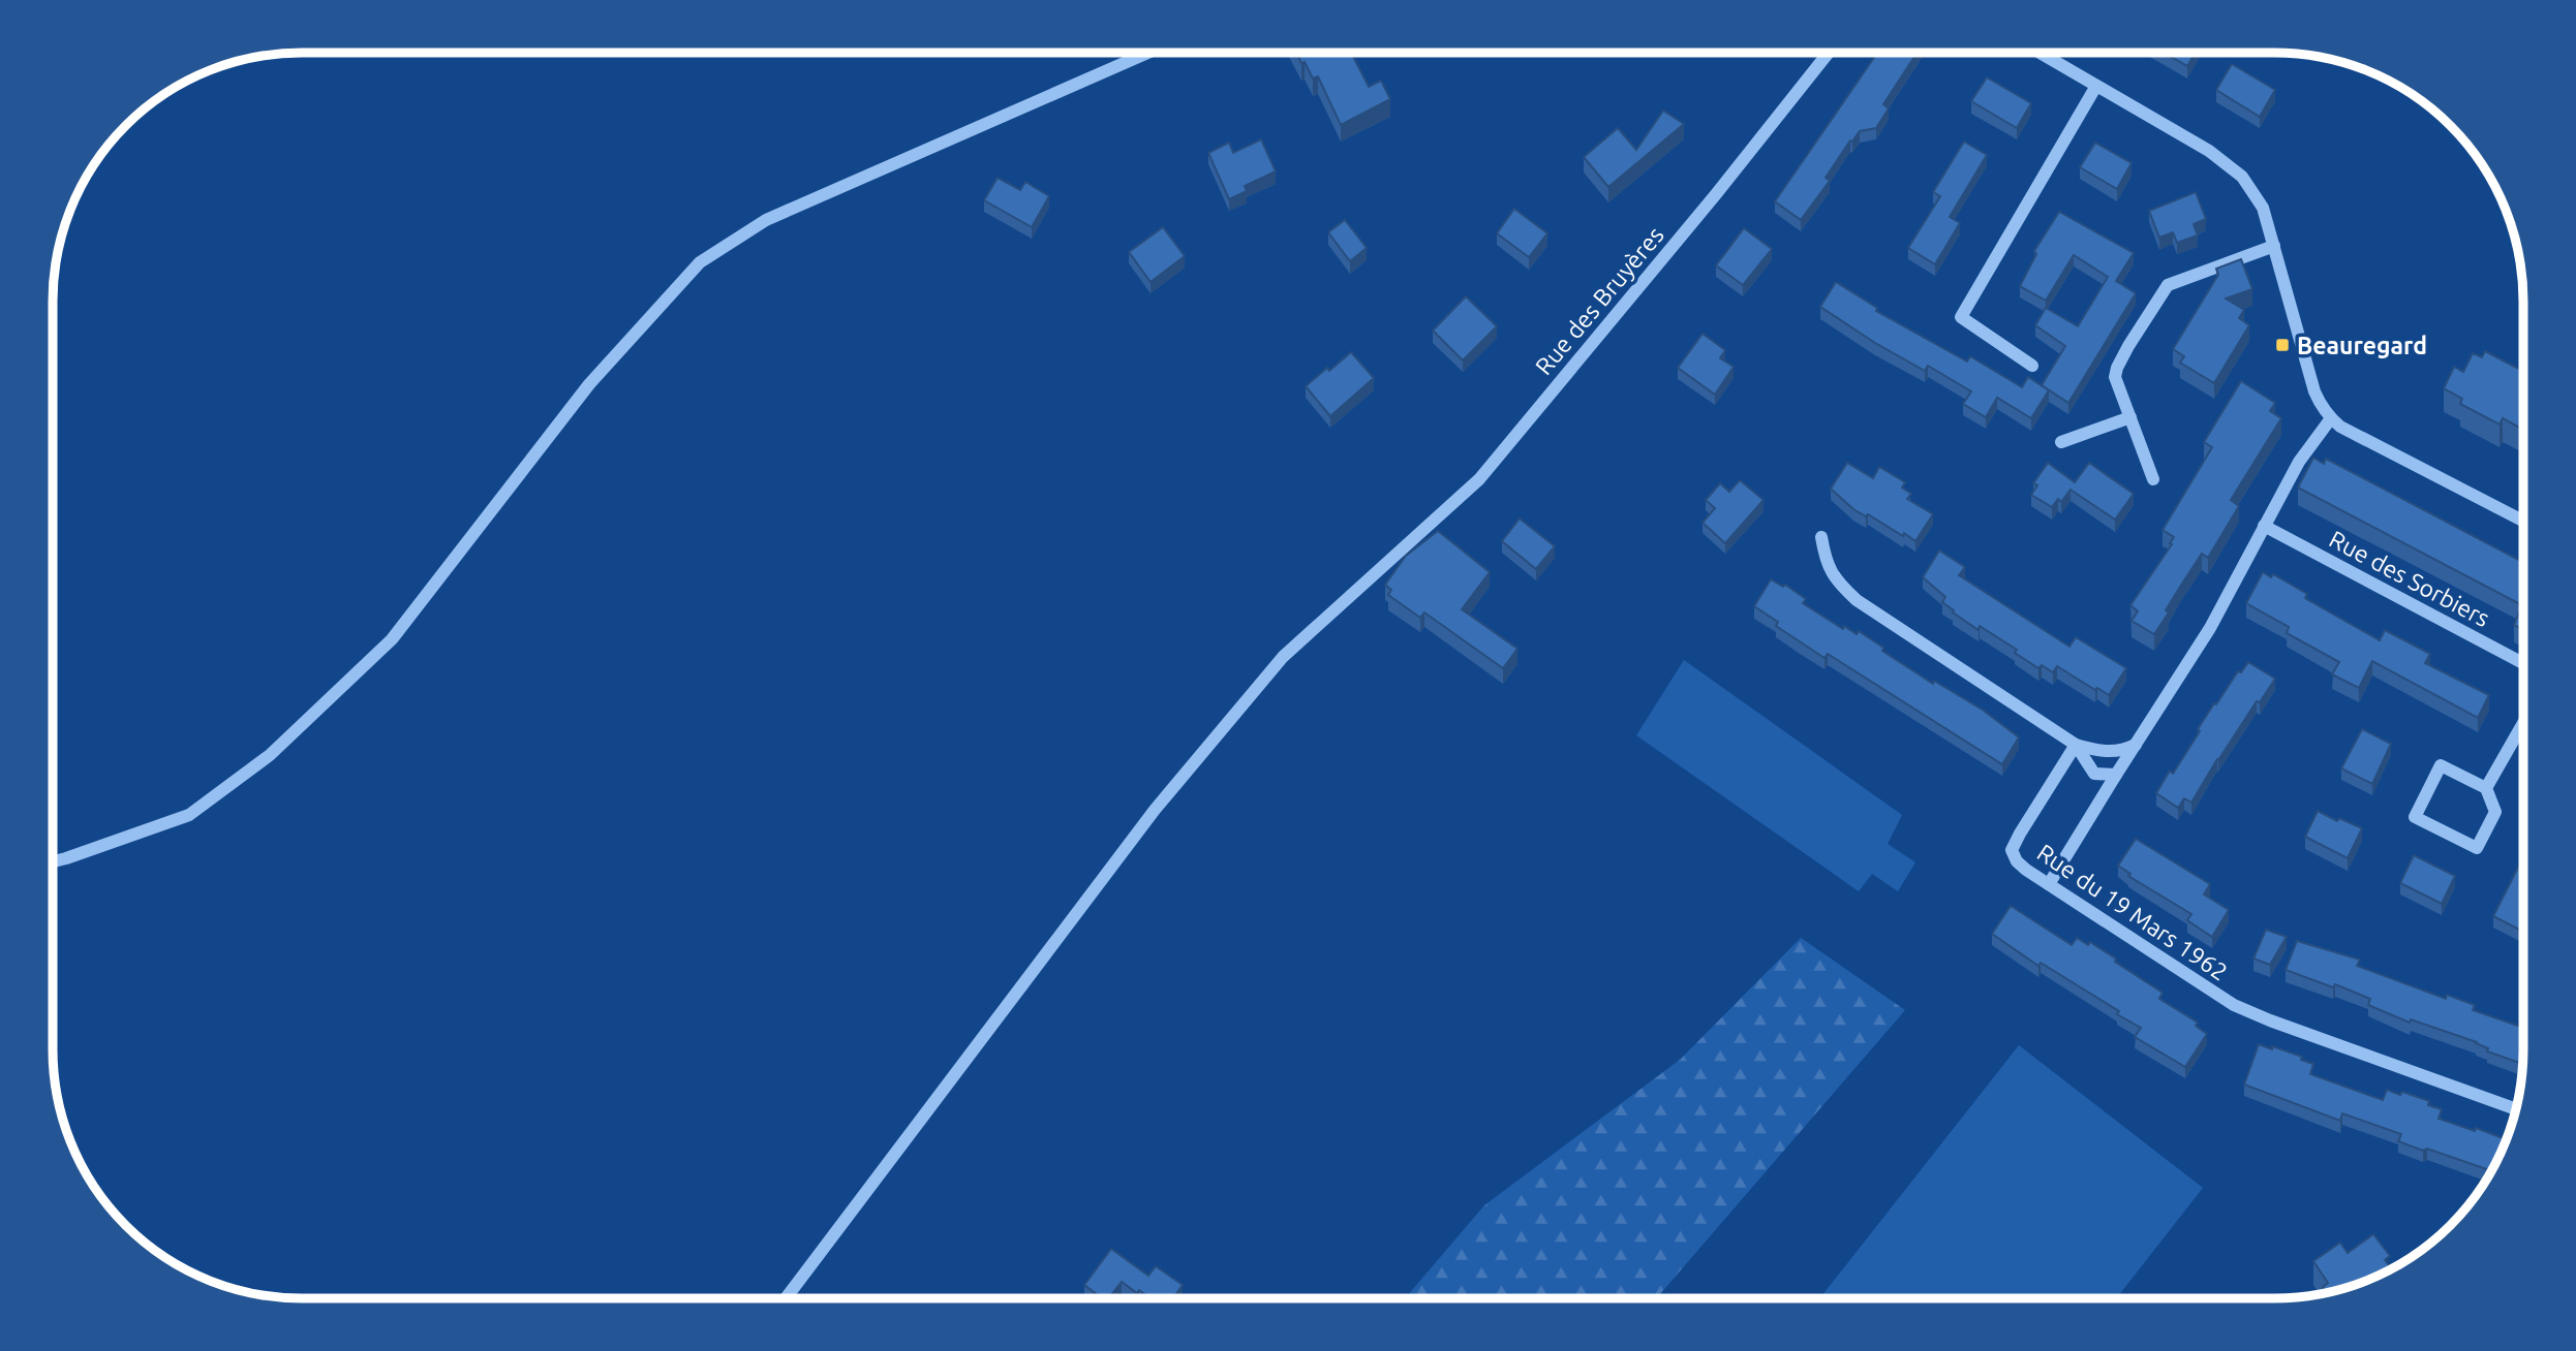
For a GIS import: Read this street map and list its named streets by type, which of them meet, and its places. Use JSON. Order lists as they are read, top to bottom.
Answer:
{
  "streets": {
    "street": ["Rue des Bruyères", "Rue des Sorbiers", "Rue du 19 Mars 1962"]
  },
  "places": {
    "transit": ["Beauregard"]
  }
}
